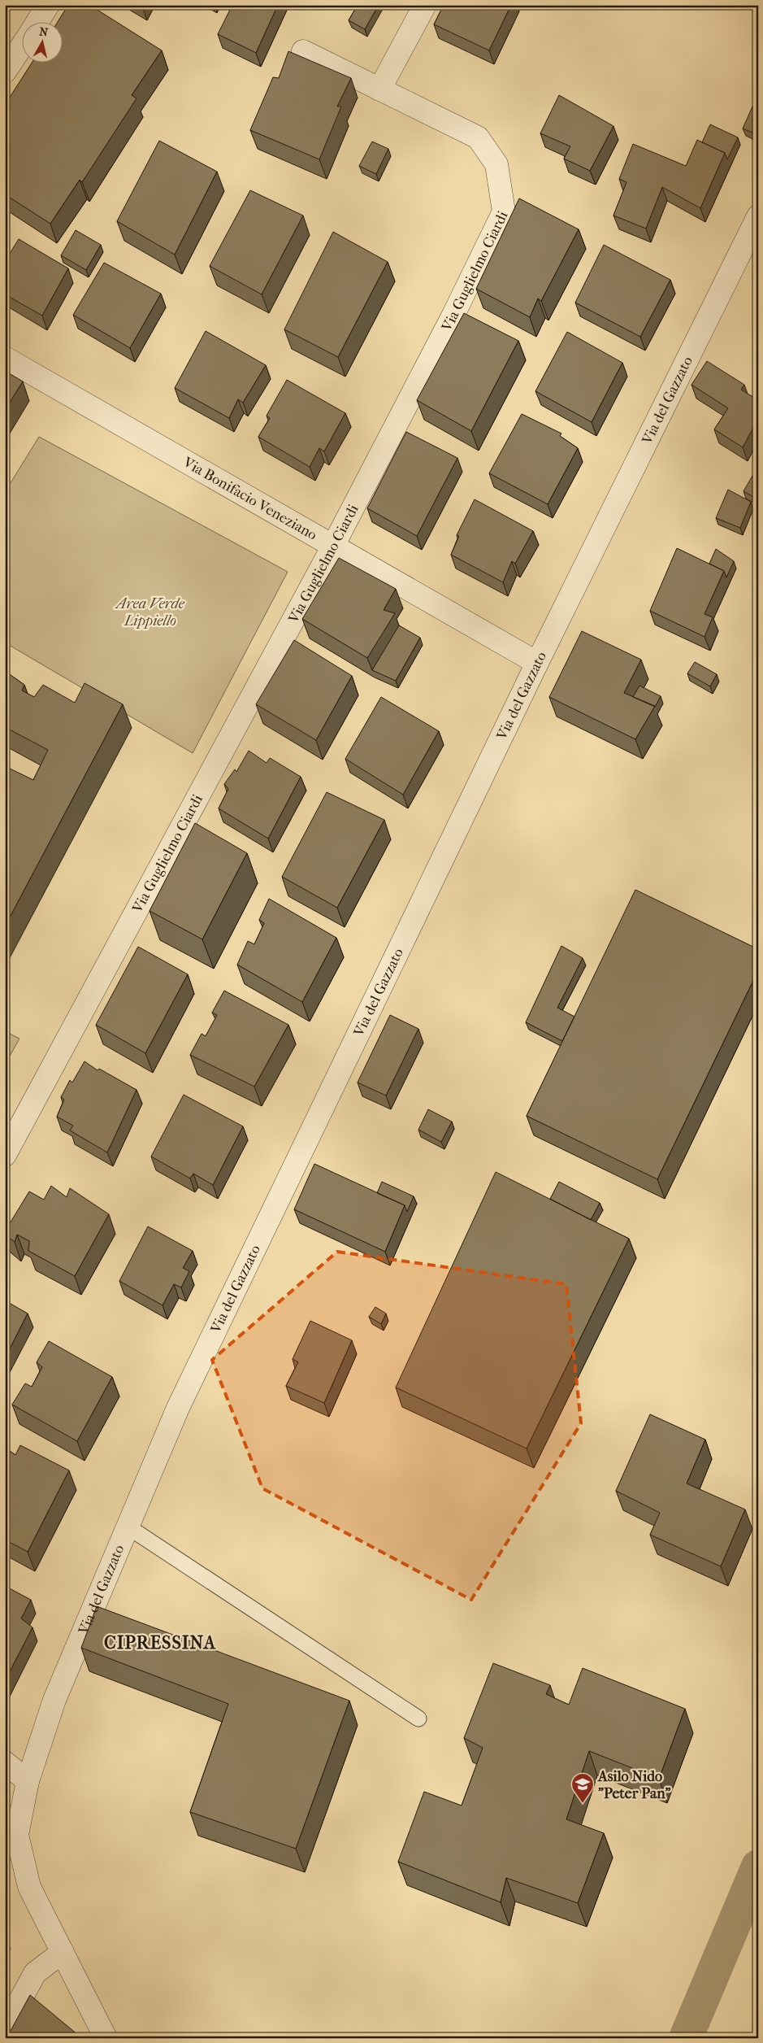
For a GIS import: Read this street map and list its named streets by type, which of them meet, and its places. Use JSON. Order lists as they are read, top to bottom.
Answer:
{
  "streets": {
    "street": ["Via Guglielmo Ciardi", "Via del Gazzato", "Via Bonifacio Veneziano"]
  },
  "crossings": [
    ["Via Guglielmo Ciardi", "Via Bonifacio Veneziano"],
    ["Via del Gazzato", "Via Bonifacio Veneziano"]
  ],
  "districts": ["CIPRESSINA"],
  "parks": ["Area Verde Lippiello"],
  "places": {
    "school or university": ["Asilo Nido \"Peter Pan\""]
  },
  "north": "top"
}
